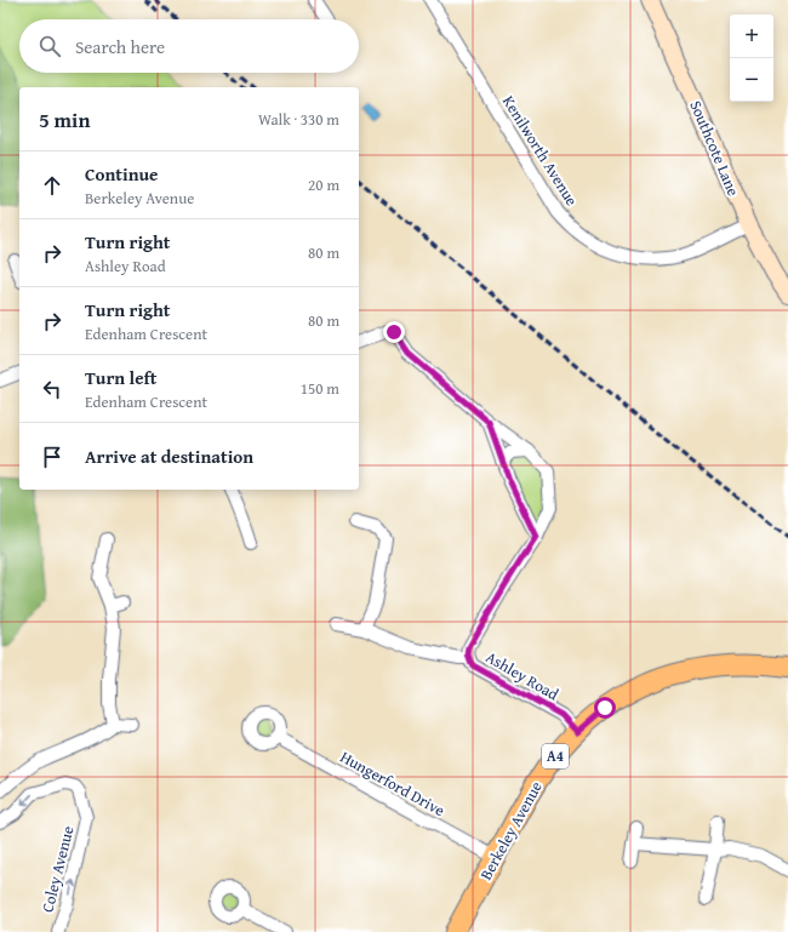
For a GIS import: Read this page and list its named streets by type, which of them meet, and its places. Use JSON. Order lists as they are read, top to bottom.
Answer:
{
  "streets": {
    "main road": ["A4", "Berkeley Avenue"],
    "street": [
      "Southcote Lane",
      "Kenilworth Avenue",
      "Ashley Road",
      "Hungerford Drive",
      "Coley Avenue"
    ]
  },
  "crossings": [
    ["Southcote Lane", "Kenilworth Avenue"],
    ["Ashley Road", "Berkeley Avenue"],
    ["Hungerford Drive", "Berkeley Avenue"]
  ],
  "page": {
    "map_buttons": ["+", "−"],
    "search": "Search here",
    "heading": ["5 min", "Walk · 330 m"],
    "list": [
      ["Continue", "Berkeley Avenue", "20 m"],
      ["Turn right", "Ashley Road", "80 m"],
      ["Turn right", "Edenham Crescent", "80 m"],
      ["Turn left", "Edenham Crescent", "150 m"],
      "Arrive at destination"
    ]
  }
}
